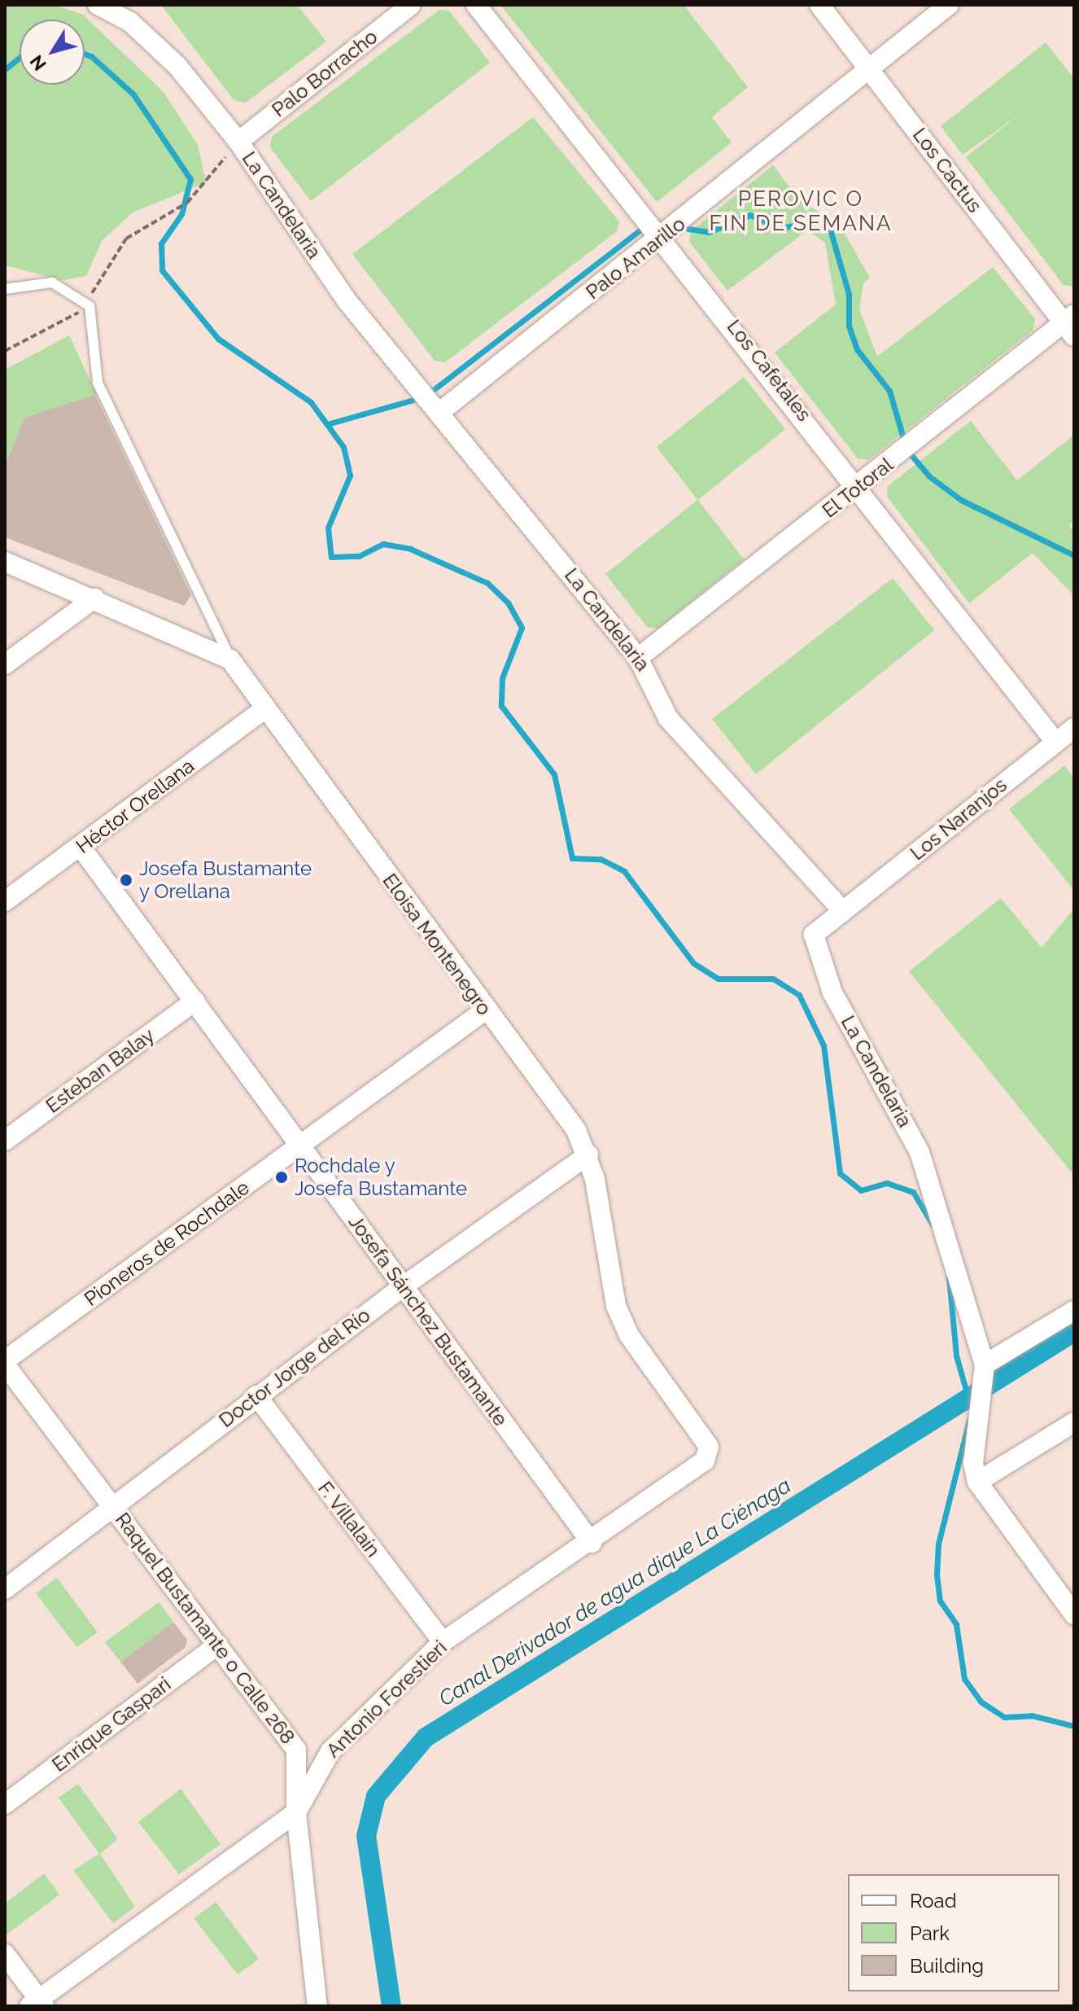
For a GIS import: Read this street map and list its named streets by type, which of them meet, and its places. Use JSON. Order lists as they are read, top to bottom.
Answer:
{
  "streets": {
    "street": [
      "Palo Borracho",
      "Los Cactus",
      "La Candelaria",
      "Palo Amarillo",
      "Los Cafetales",
      "El Totoral",
      "Héctor Orellana",
      "Los Naranjos",
      "Eloisa Montenegro",
      "Esteban Balay",
      "Pioneros de Rochdale",
      "Josefa Sánchez Bustamante",
      "Doctor Jorge del Río",
      "F. Villalaín",
      "Raquel Bustamante o Calle 268",
      "Antonio Forestieri",
      "Enrique Gaspari"
    ]
  },
  "crossings": [
    ["Palo Borracho", "La Candelaria"],
    ["Los Cactus", "Palo Amarillo"],
    ["Los Cactus", "El Totoral"],
    ["La Candelaria", "Palo Amarillo"],
    ["La Candelaria", "El Totoral"],
    ["La Candelaria", "Los Naranjos"],
    ["Palo Amarillo", "Los Cafetales"],
    ["Los Cafetales", "El Totoral"],
    ["Los Cafetales", "Los Naranjos"],
    ["Héctor Orellana", "Eloisa Montenegro"],
    ["Héctor Orellana", "Josefa Sánchez Bustamante"],
    ["Eloisa Montenegro", "Pioneros de Rochdale"],
    ["Eloisa Montenegro", "Doctor Jorge del Río"],
    ["Eloisa Montenegro", "Antonio Forestieri"],
    ["Esteban Balay", "Josefa Sánchez Bustamante"],
    ["Pioneros de Rochdale", "Josefa Sánchez Bustamante"],
    ["Pioneros de Rochdale", "Raquel Bustamante o Calle 268"],
    ["Josefa Sánchez Bustamante", "Doctor Jorge del Río"],
    ["Josefa Sánchez Bustamante", "Antonio Forestieri"],
    ["Doctor Jorge del Río", "F. Villalaín"],
    ["Doctor Jorge del Río", "Raquel Bustamante o Calle 268"],
    ["F. Villalaín", "Antonio Forestieri"],
    ["Raquel Bustamante o Calle 268", "Antonio Forestieri"],
    ["Raquel Bustamante o Calle 268", "Enrique Gaspari"]
  ],
  "districts": ["PEROVIC O FIN DE SEMANA"],
  "water": ["Canal Derivador de agua dique La Ciénaga"],
  "places": ["Josefa Bustamante y Orellana", "Rochdale y Josefa Bustamante"],
  "legend": ["Road", "Park", "Building"],
  "north": "bottom left"
}
